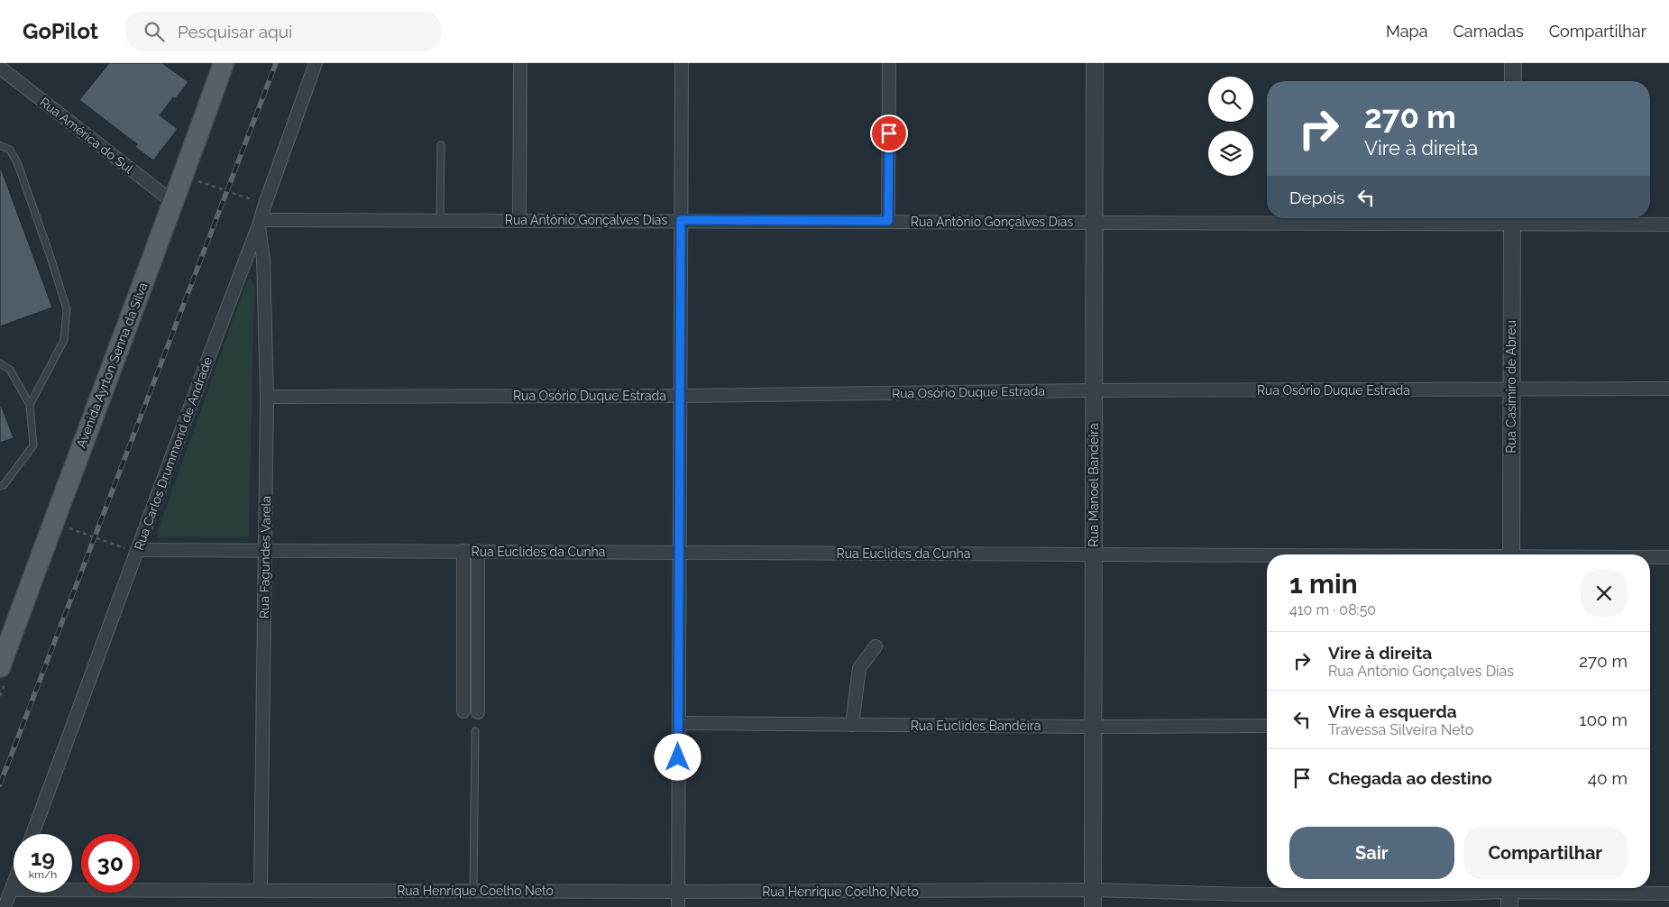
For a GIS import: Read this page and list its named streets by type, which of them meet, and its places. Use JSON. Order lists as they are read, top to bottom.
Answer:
{
  "streets": {
    "main road": ["Avenida Ayrton Senna da Silva"],
    "street": [
      "Rua América do Sul",
      "Rua Antônio Gonçalves Dias",
      "Rua Casimiro de Abreu",
      "Rua Osório Duque Estrada",
      "Rua Carlos Drummond de Andrade",
      "Rua Manoel Bandeira",
      "Rua Euclides da Cunha",
      "Rua Fagundes Varela",
      "Rua Euclides Bandeira",
      "Rua Henrique Coelho Neto"
    ]
  },
  "crossings": [
    ["Rua América do Sul", "Avenida Ayrton Senna da Silva"],
    ["Rua Antônio Gonçalves Dias", "Rua Casimiro de Abreu"],
    ["Rua Antônio Gonçalves Dias", "Rua Carlos Drummond de Andrade"],
    ["Rua Antônio Gonçalves Dias", "Rua Manoel Bandeira"],
    ["Rua Antônio Gonçalves Dias", "Rua Fagundes Varela"],
    ["Rua Casimiro de Abreu", "Rua Osório Duque Estrada"],
    ["Rua Osório Duque Estrada", "Rua Manoel Bandeira"],
    ["Rua Osório Duque Estrada", "Rua Fagundes Varela"],
    ["Rua Carlos Drummond de Andrade", "Rua Euclides da Cunha"],
    ["Rua Carlos Drummond de Andrade", "Rua Fagundes Varela"],
    ["Rua Manoel Bandeira", "Rua Euclides da Cunha"],
    ["Rua Manoel Bandeira", "Rua Euclides Bandeira"],
    ["Rua Manoel Bandeira", "Rua Henrique Coelho Neto"],
    ["Rua Euclides da Cunha", "Rua Fagundes Varela"],
    ["Rua Fagundes Varela", "Rua Henrique Coelho Neto"]
  ],
  "page": {
    "header": "GoPilot",
    "search": "Pesquisar aqui",
    "nav": ["Mapa", "Camadas", "Compartilhar"],
    "turn": ["270 m", "Vire à direita"],
    "then": "Depois",
    "heading": ["1 min", "410 m · 08:50"],
    "list": [
      {
        "name": "Vire à direita",
        "note": "Rua Antônio Gonçalves Dias",
        "value": "270 m"
      },
      {
        "name": "Vire à esquerda",
        "note": "Travessa Silveira Neto",
        "value": "100 m"
      },
      {
        "name": "Chegada ao destino",
        "value": "40 m"
      }
    ],
    "buttons": ["Sair", "Compartilhar"],
    "speed": "19 km/h",
    "limit": "30"
  }
}
